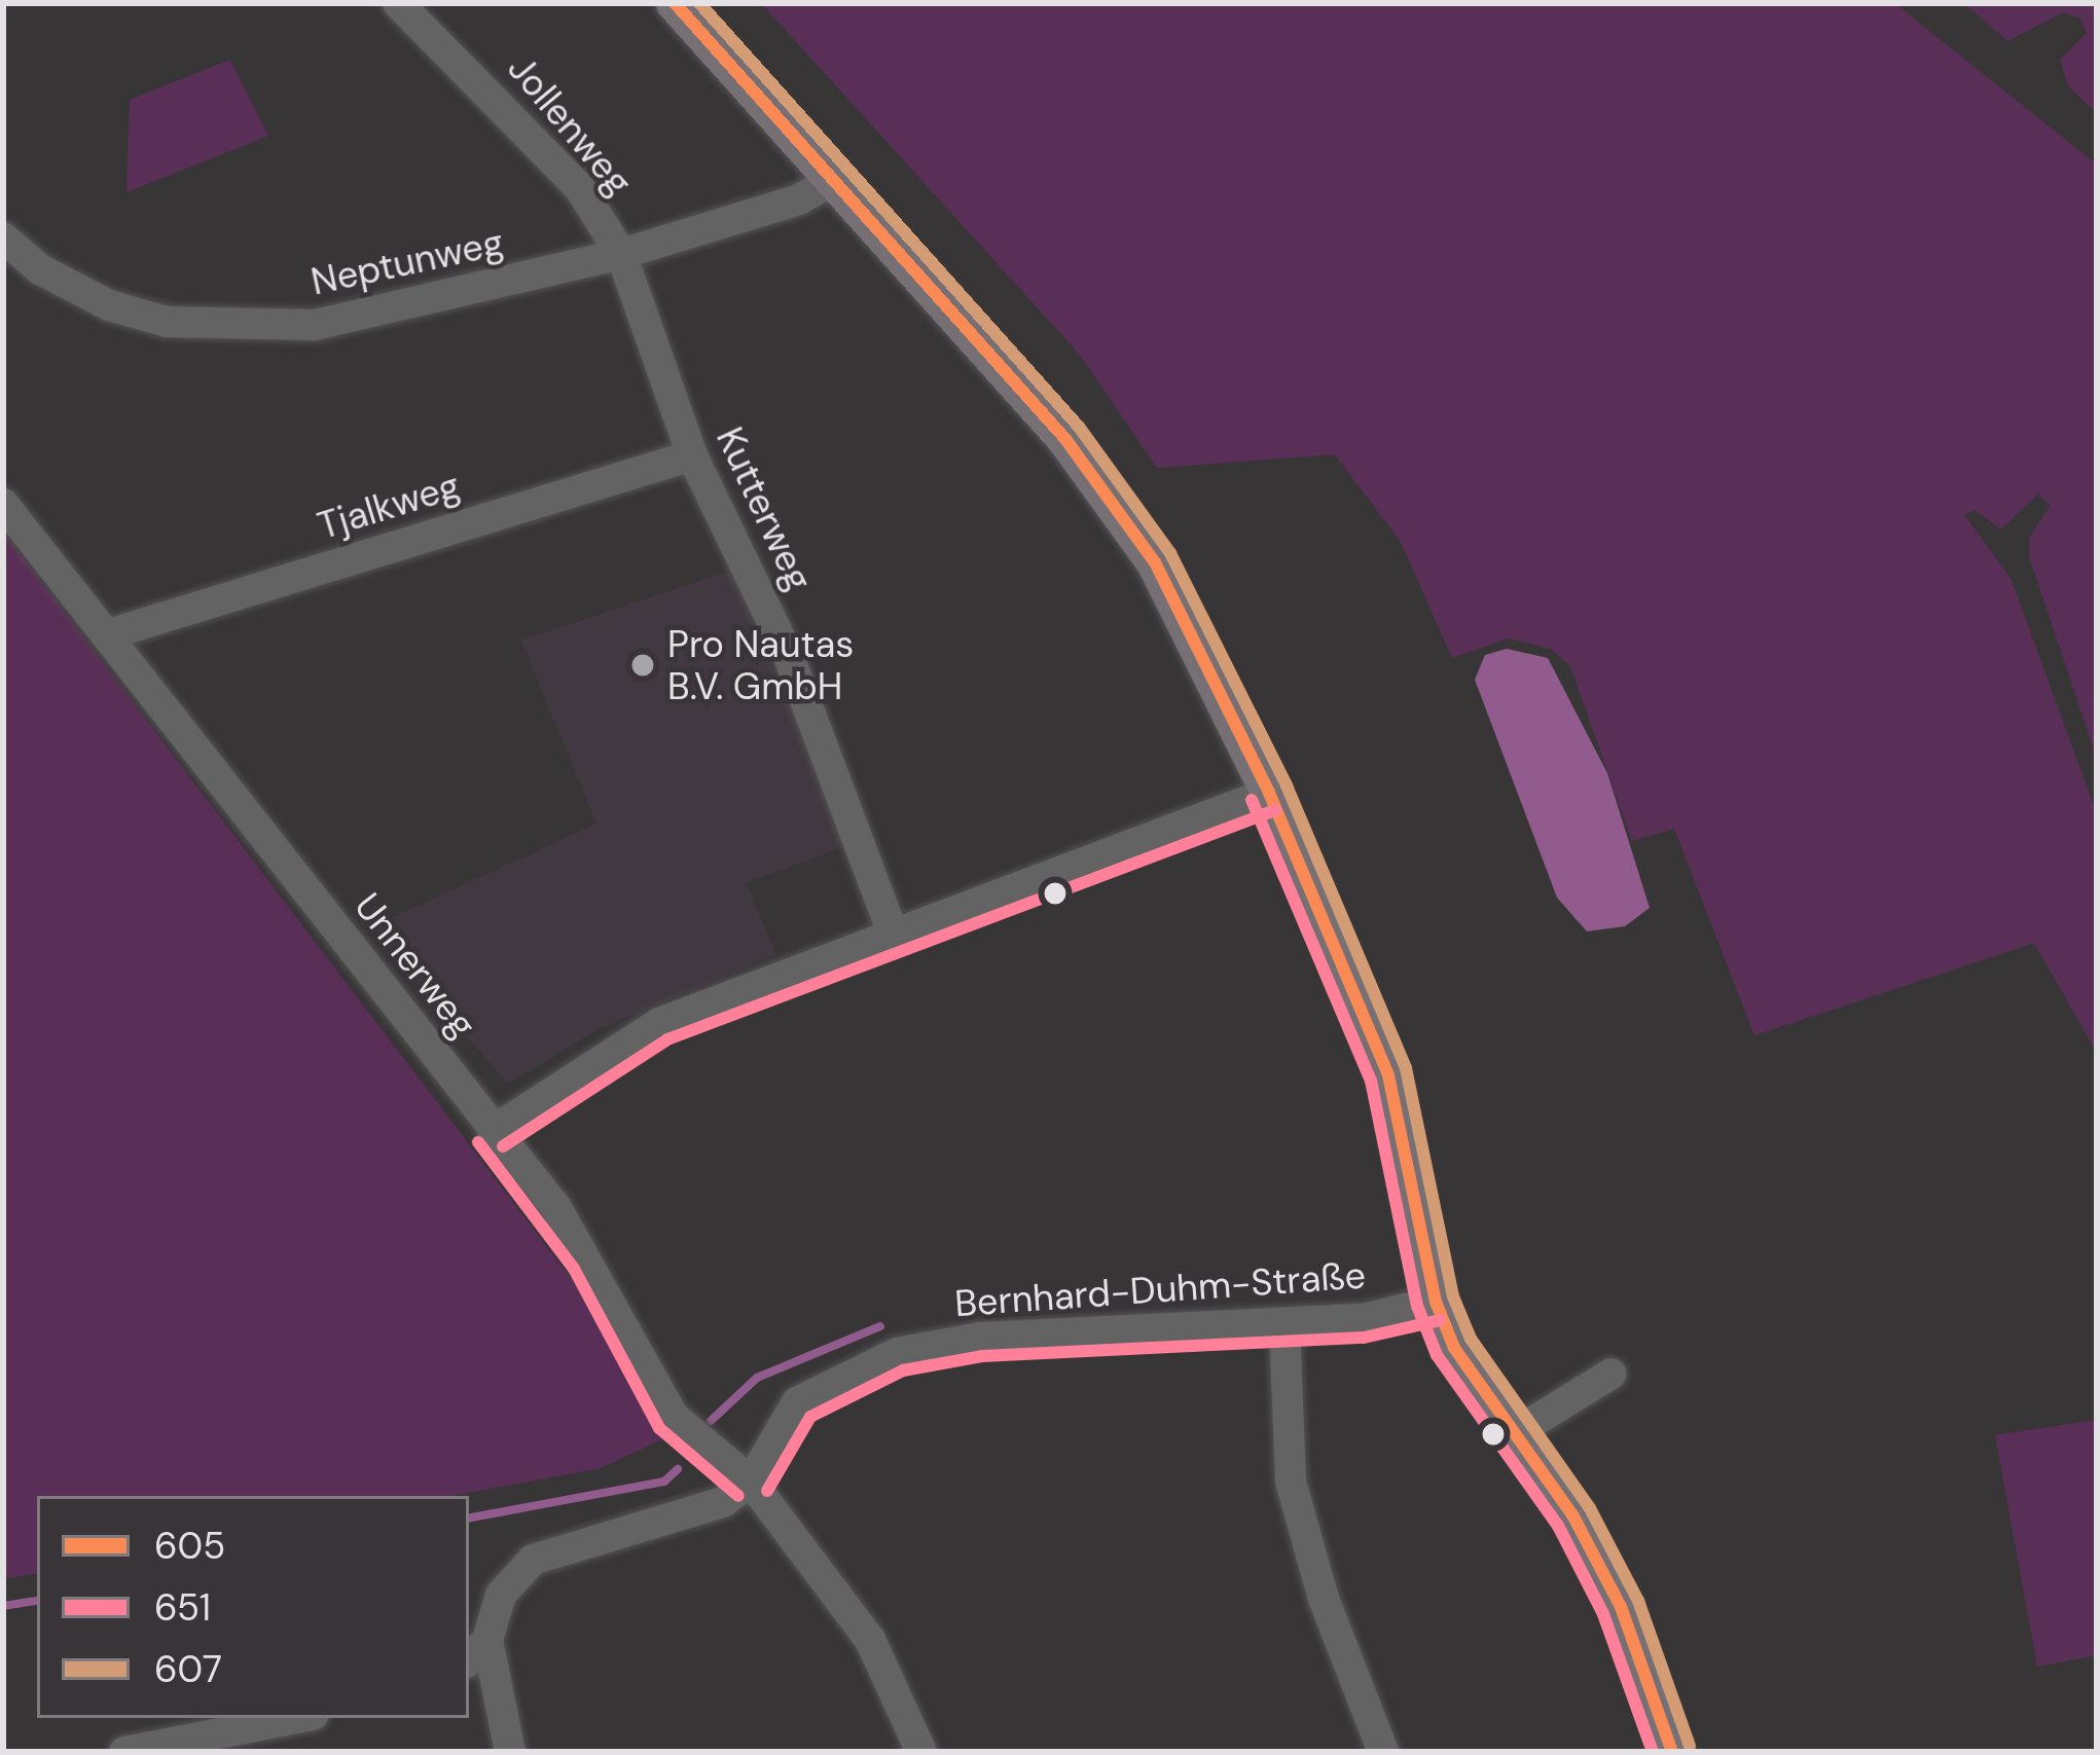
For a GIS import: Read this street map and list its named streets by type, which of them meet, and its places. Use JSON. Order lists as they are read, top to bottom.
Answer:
{
  "streets": {
    "street": [
      "Jollenweg",
      "Neptunweg",
      "Tjalkweg",
      "Kutterweg",
      "Unnerweg",
      "Bernhard-Duhm-Straße"
    ]
  },
  "crossings": [
    ["Jollenweg", "Neptunweg"],
    ["Jollenweg", "Kutterweg"],
    ["Neptunweg", "Kutterweg"],
    ["Tjalkweg", "Kutterweg"],
    ["Tjalkweg", "Unnerweg"],
    ["Unnerweg", "Bernhard-Duhm-Straße"]
  ],
  "places": ["Pro Nautas B.V. GmbH"],
  "lines": ["transit line 605", "transit line 607", "transit line 651"],
  "legend": ["605", "651", "607"]
}
